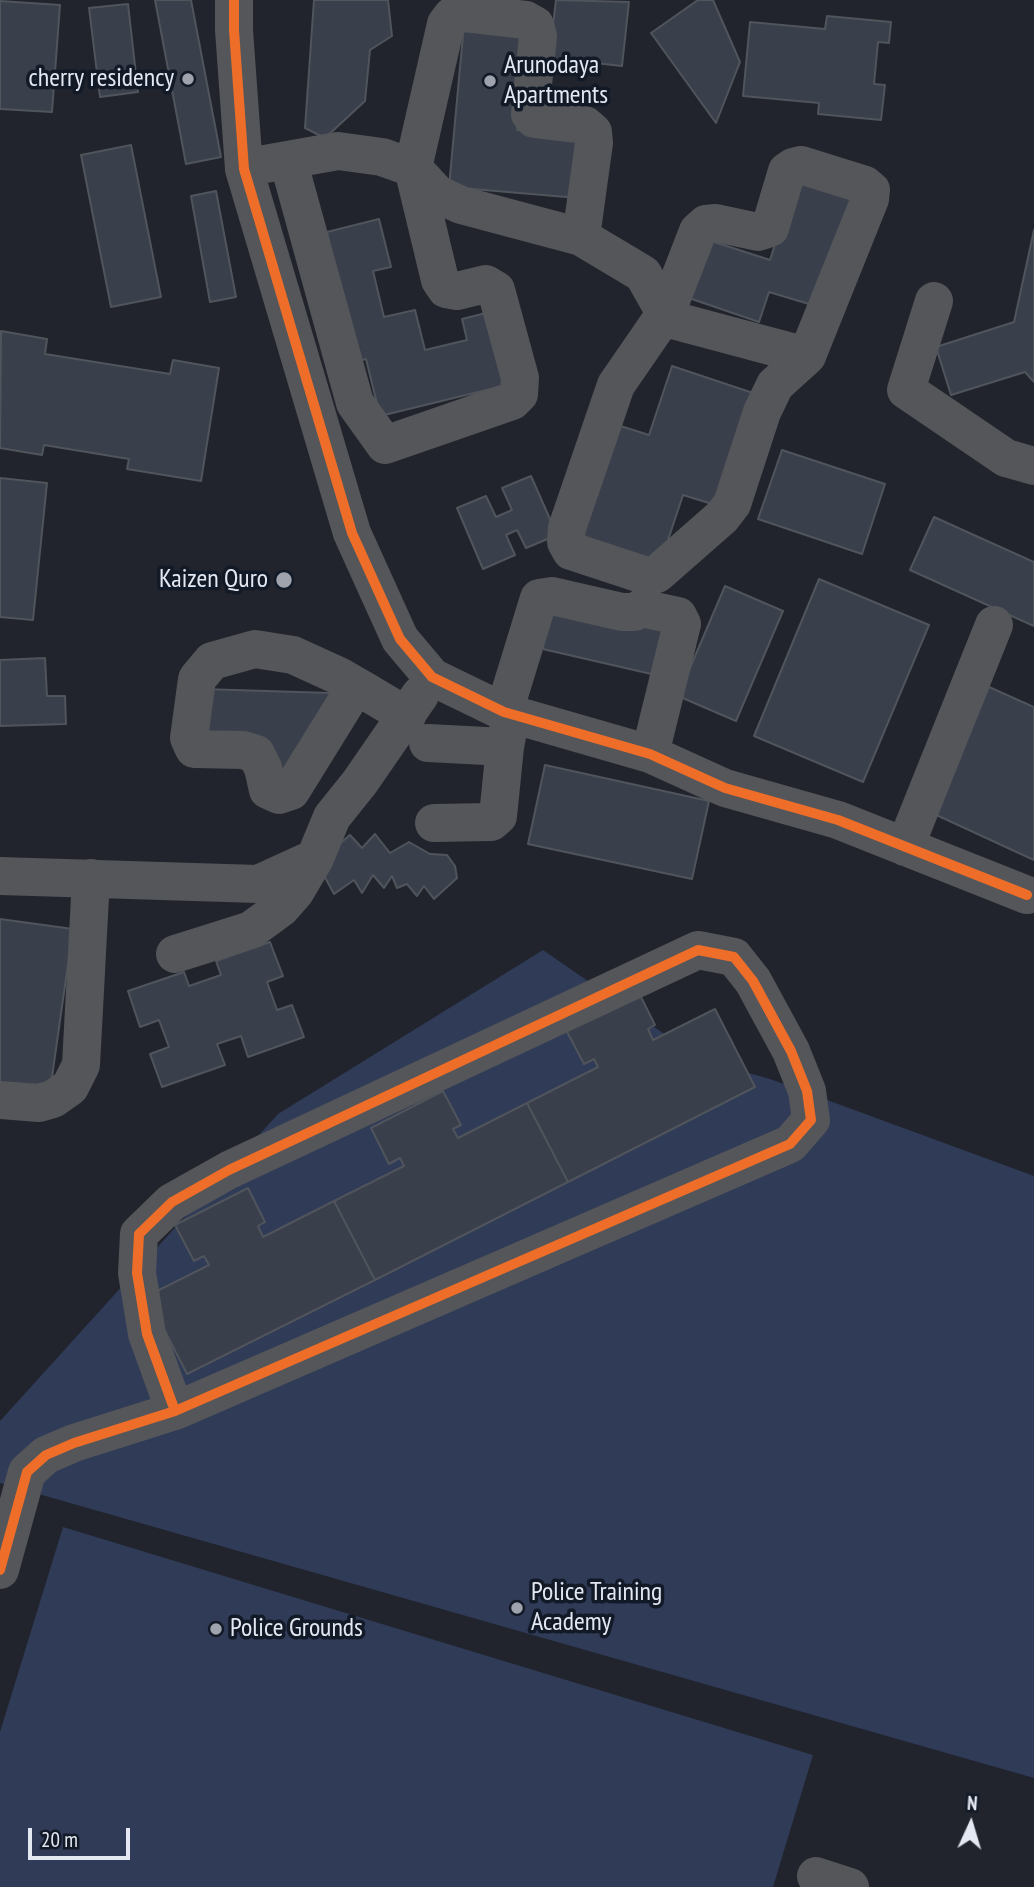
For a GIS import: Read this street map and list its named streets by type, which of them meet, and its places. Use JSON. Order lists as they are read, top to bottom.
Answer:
{
  "places": [
    "cherry residency",
    "Arunodaya Apartments",
    "Kaizen Quro",
    "Police Training Academy",
    "Police Grounds"
  ],
  "scale_bar": "20 m",
  "north": "top"
}
